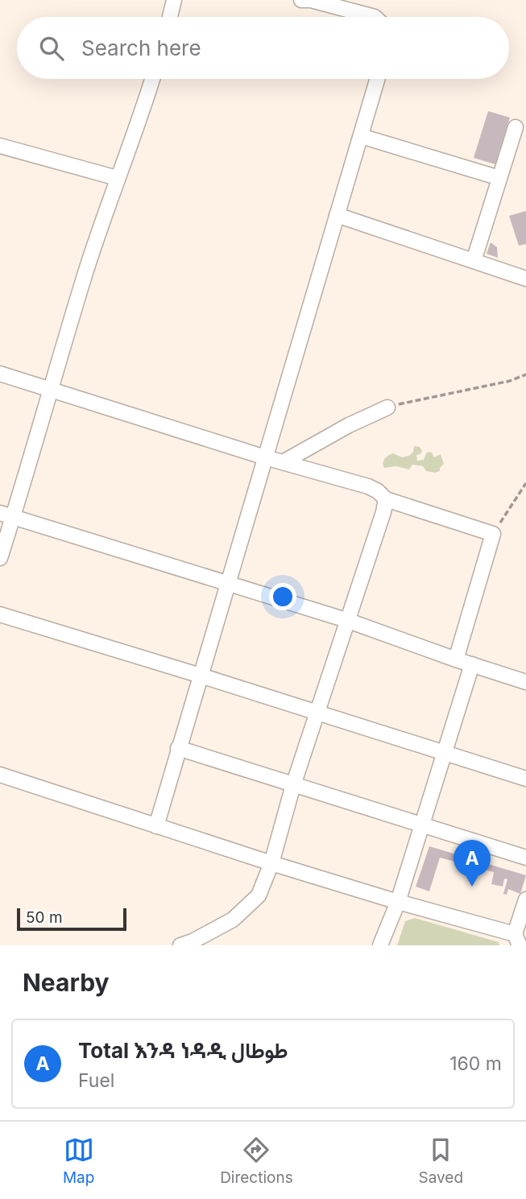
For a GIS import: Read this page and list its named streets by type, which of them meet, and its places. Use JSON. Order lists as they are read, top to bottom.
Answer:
{
  "scale_bar": "50 m",
  "page": {
    "search": "Search here",
    "pins": "A",
    "scale": "50 m",
    "heading": "Nearby",
    "list": [
      {
        "mark": "A",
        "name": "Total እንዳ ነዳዲ طوطال",
        "note": "Fuel",
        "value": "160 m"
      }
    ],
    "nav": ["Map", "Directions", "Saved"]
  }
}
